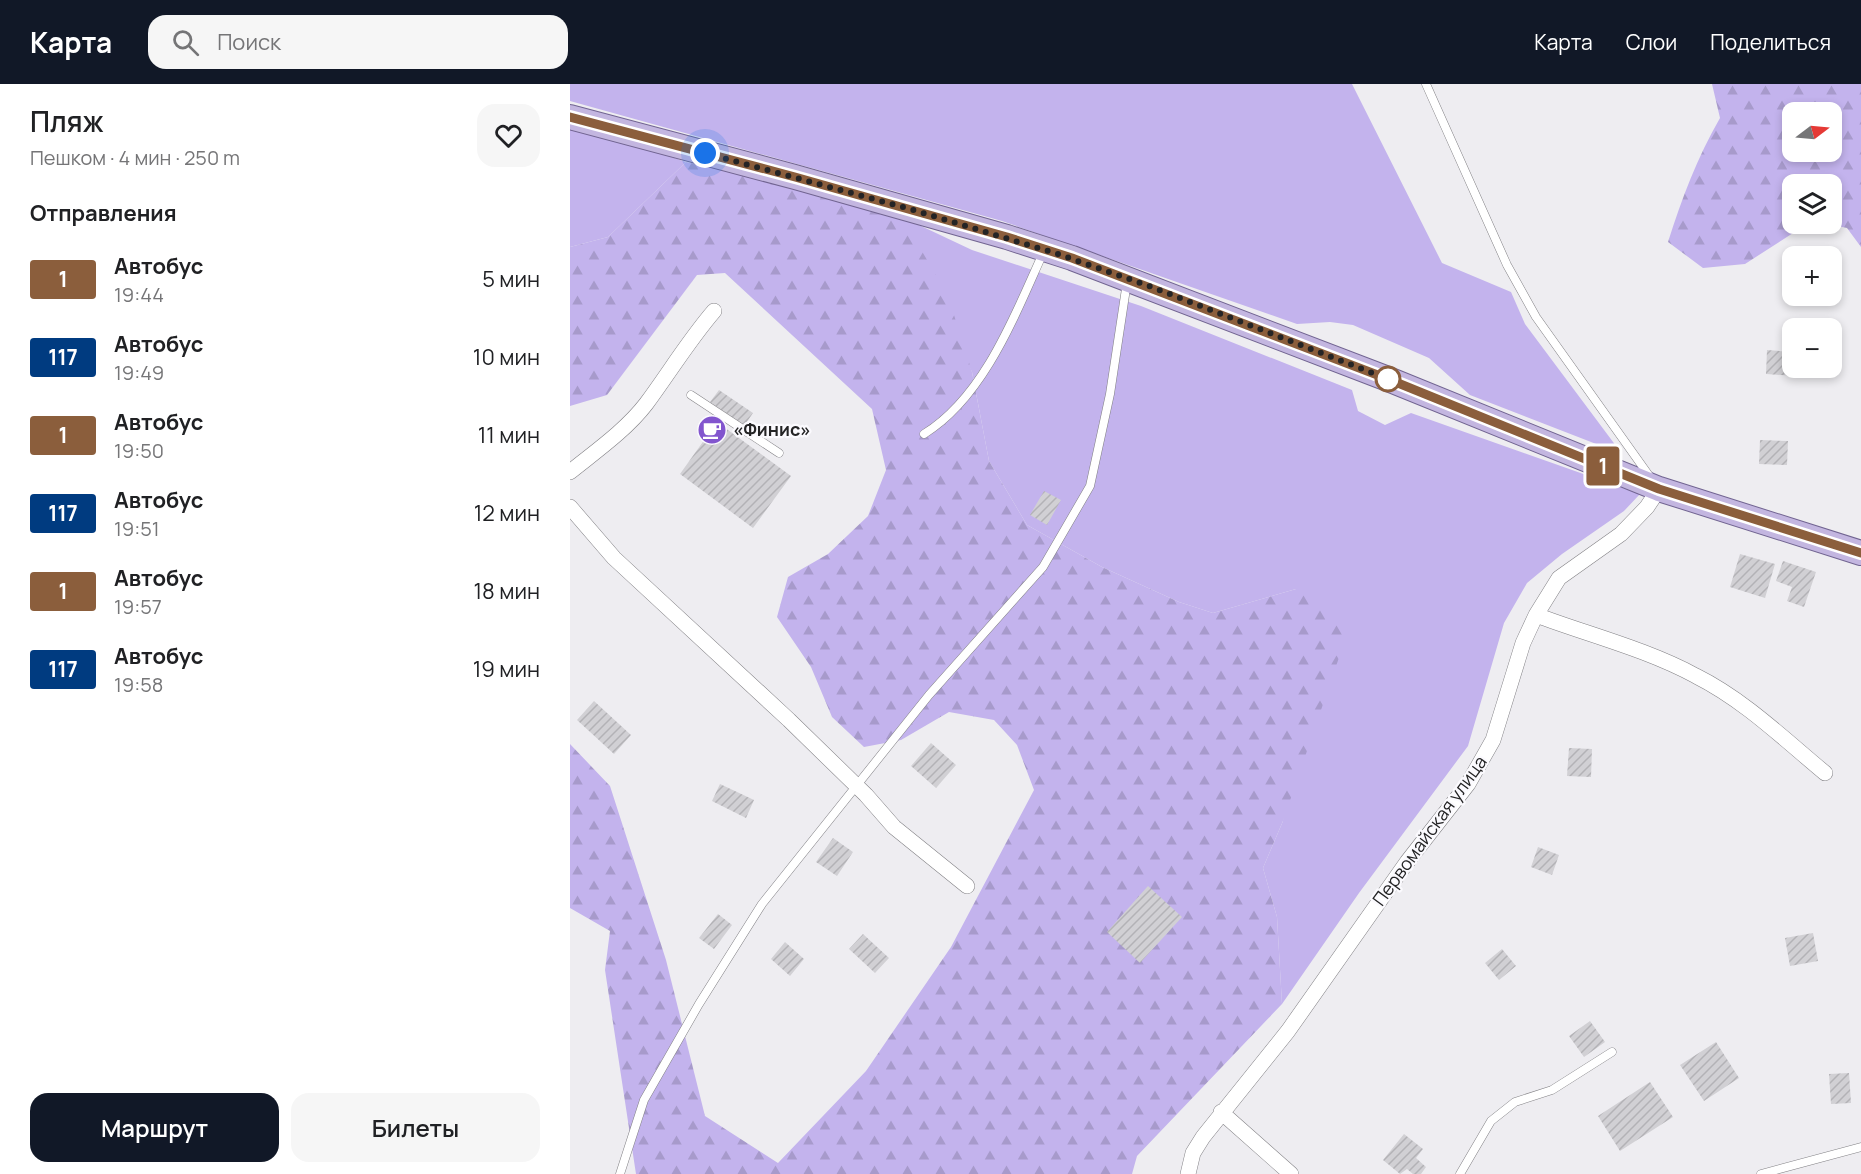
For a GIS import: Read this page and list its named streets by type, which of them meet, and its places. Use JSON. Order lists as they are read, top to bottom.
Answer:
{
  "streets": {
    "street": ["Первомайская улица"]
  },
  "places": {
    "cafe": ["«Финис»"]
  },
  "lines": ["bus line 1"],
  "north": "right",
  "page": {
    "header": "Карта",
    "search": "Поиск",
    "nav": ["Карта", "Слои", "Поделиться"],
    "heading": [
      ["Пляж", "Пешком · 4 мин · 250 m"],
      "Отправления"
    ],
    "on_map": "1",
    "map_buttons": ["+", "−"],
    "list": [
      {
        "mark": "1",
        "name": "Автобус",
        "note": "19:44",
        "value": "5 мин"
      },
      {
        "mark": "117",
        "name": "Автобус",
        "note": "19:49",
        "value": "10 мин"
      },
      {
        "mark": "1",
        "name": "Автобус",
        "note": "19:50",
        "value": "11 мин"
      },
      {
        "mark": "117",
        "name": "Автобус",
        "note": "19:51",
        "value": "12 мин"
      },
      {
        "mark": "1",
        "name": "Автобус",
        "note": "19:57",
        "value": "18 мин"
      },
      {
        "mark": "117",
        "name": "Автобус",
        "note": "19:58",
        "value": "19 мин"
      }
    ],
    "buttons": ["Маршрут", "Билеты"]
  }
}
